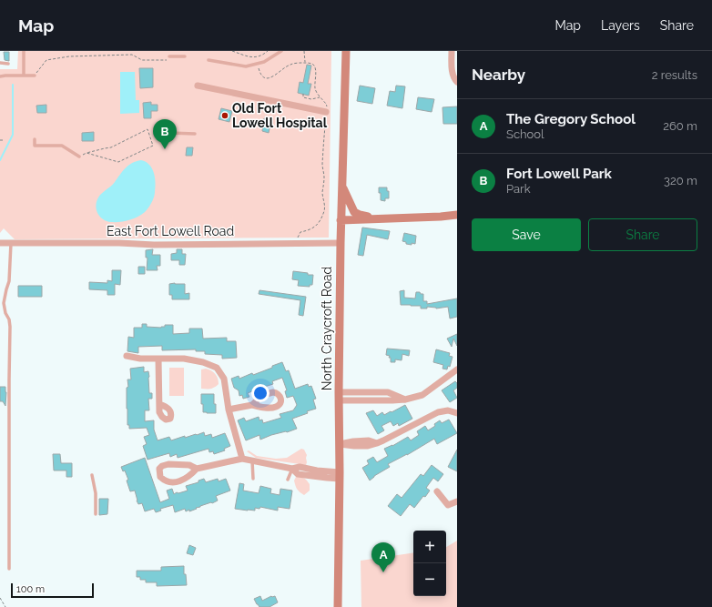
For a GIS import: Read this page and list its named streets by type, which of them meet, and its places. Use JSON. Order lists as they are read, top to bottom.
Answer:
{
  "streets": {
    "main road": ["North Craycroft Road"],
    "street": ["East Fort Lowell Road"]
  },
  "crossings": [
    ["East Fort Lowell Road", "North Craycroft Road"]
  ],
  "places": ["Old Fort Lowell Hospital"],
  "scale_bar": "100 m",
  "page": {
    "header": "Map",
    "nav": ["Map", "Layers", "Share"],
    "heading": ["Nearby", "2 results"],
    "list": [
      {
        "mark": "A",
        "name": "The Gregory School",
        "note": "School",
        "value": "260 m"
      },
      {
        "mark": "B",
        "name": "Fort Lowell Park",
        "note": "Park",
        "value": "320 m"
      }
    ],
    "pins": ["B", "A"],
    "buttons": ["Save", "Share"],
    "map_buttons": ["+", "−"],
    "scale": "100 m"
  }
}
